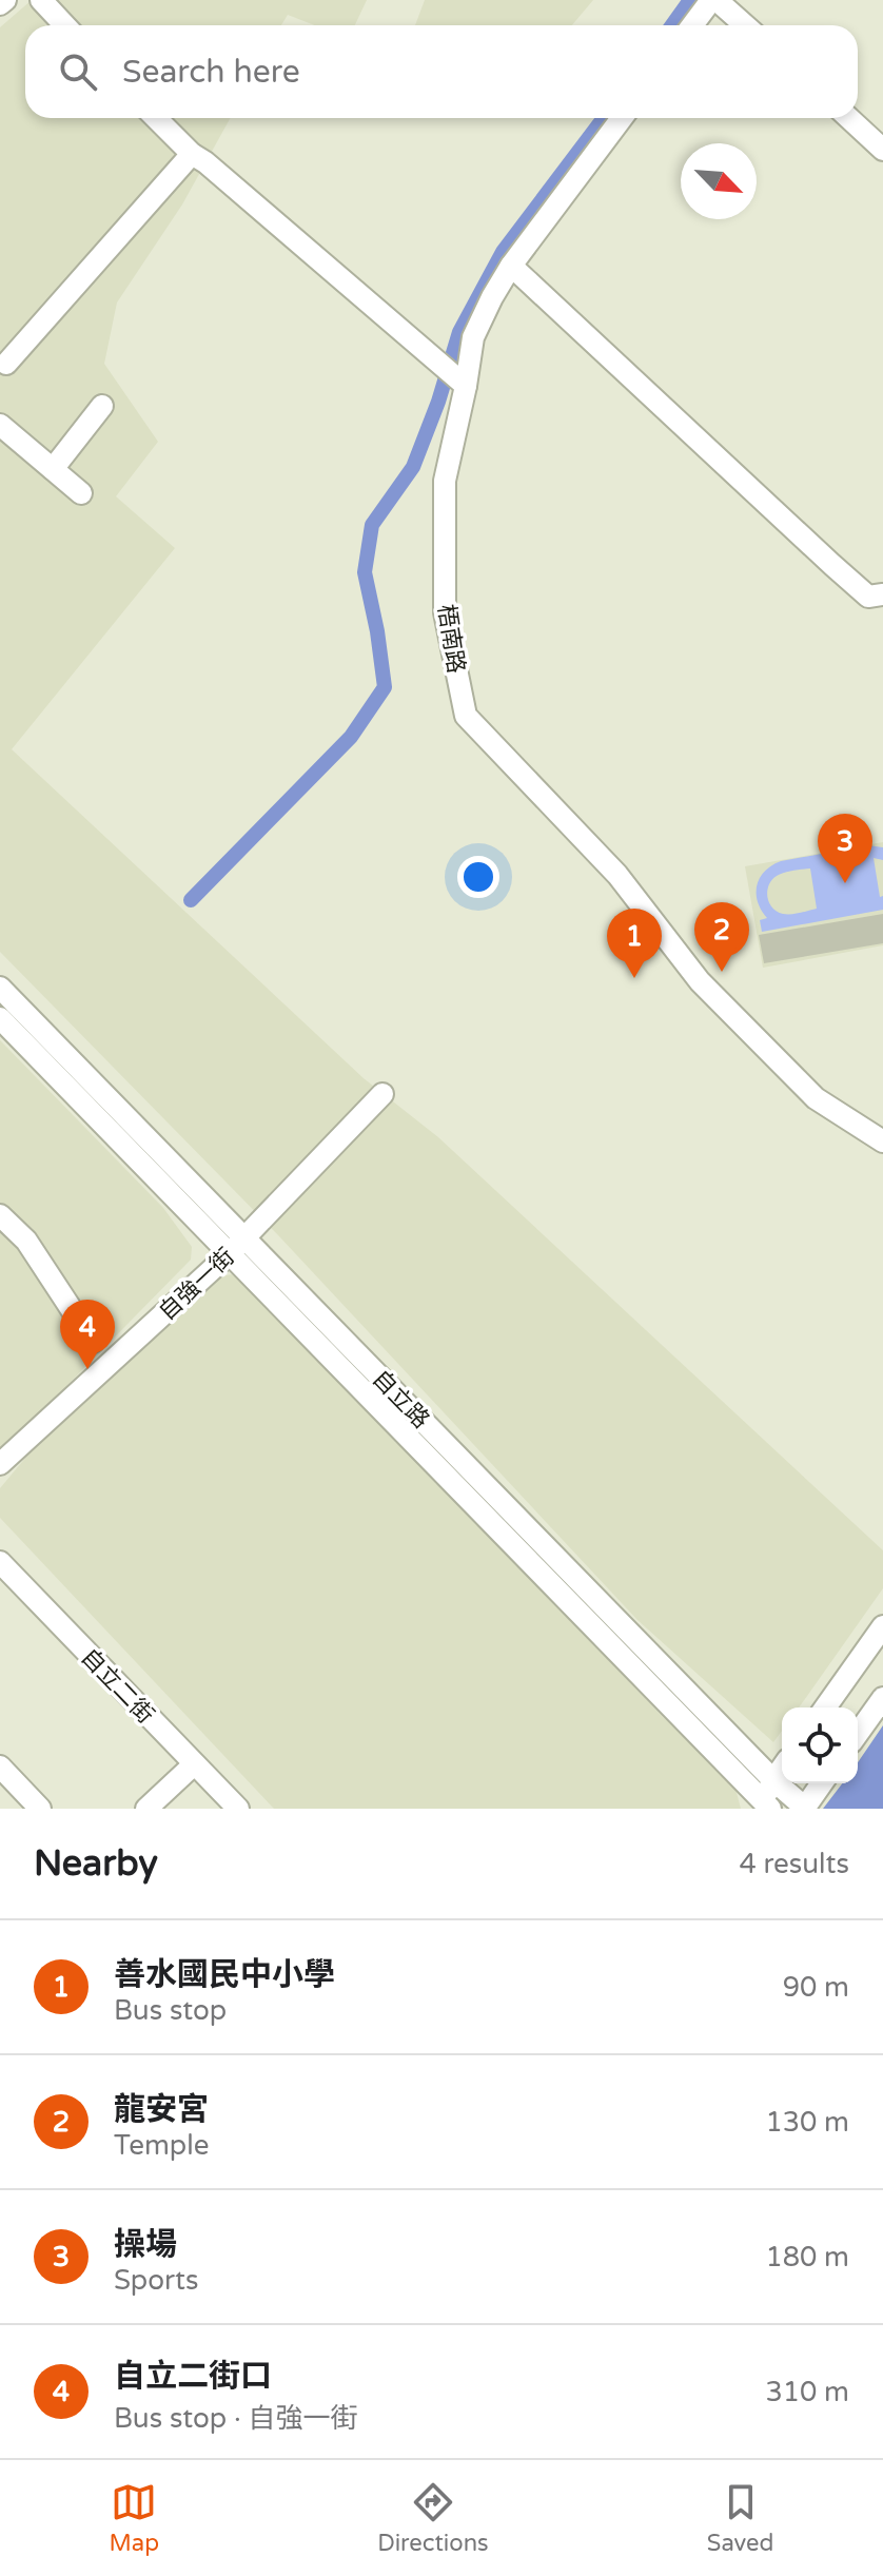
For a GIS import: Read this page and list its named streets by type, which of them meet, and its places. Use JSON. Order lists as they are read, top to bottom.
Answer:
{
  "streets": {
    "street": [
      "梧南路",
      "自強一街",
      "自立路",
      "自立二街"
    ]
  },
  "crossings": [
    ["自強一街", "自立路"]
  ],
  "north": "bottom right",
  "page": {
    "search": "Search here",
    "pins": [
      "3",
      "2",
      "1",
      "4"
    ],
    "heading": ["Nearby", "4 results"],
    "list": [
      {
        "mark": "1",
        "name": "善水國民中小學",
        "note": "Bus stop",
        "value": "90 m"
      },
      {
        "mark": "2",
        "name": "龍安宮",
        "note": "Temple",
        "value": "130 m"
      },
      {
        "mark": "3",
        "name": "操場",
        "note": "Sports",
        "value": "180 m"
      },
      {
        "mark": "4",
        "name": "自立二街口",
        "note": "Bus stop · 自強一街",
        "value": "310 m"
      }
    ],
    "nav": ["Map", "Directions", "Saved"]
  }
}
